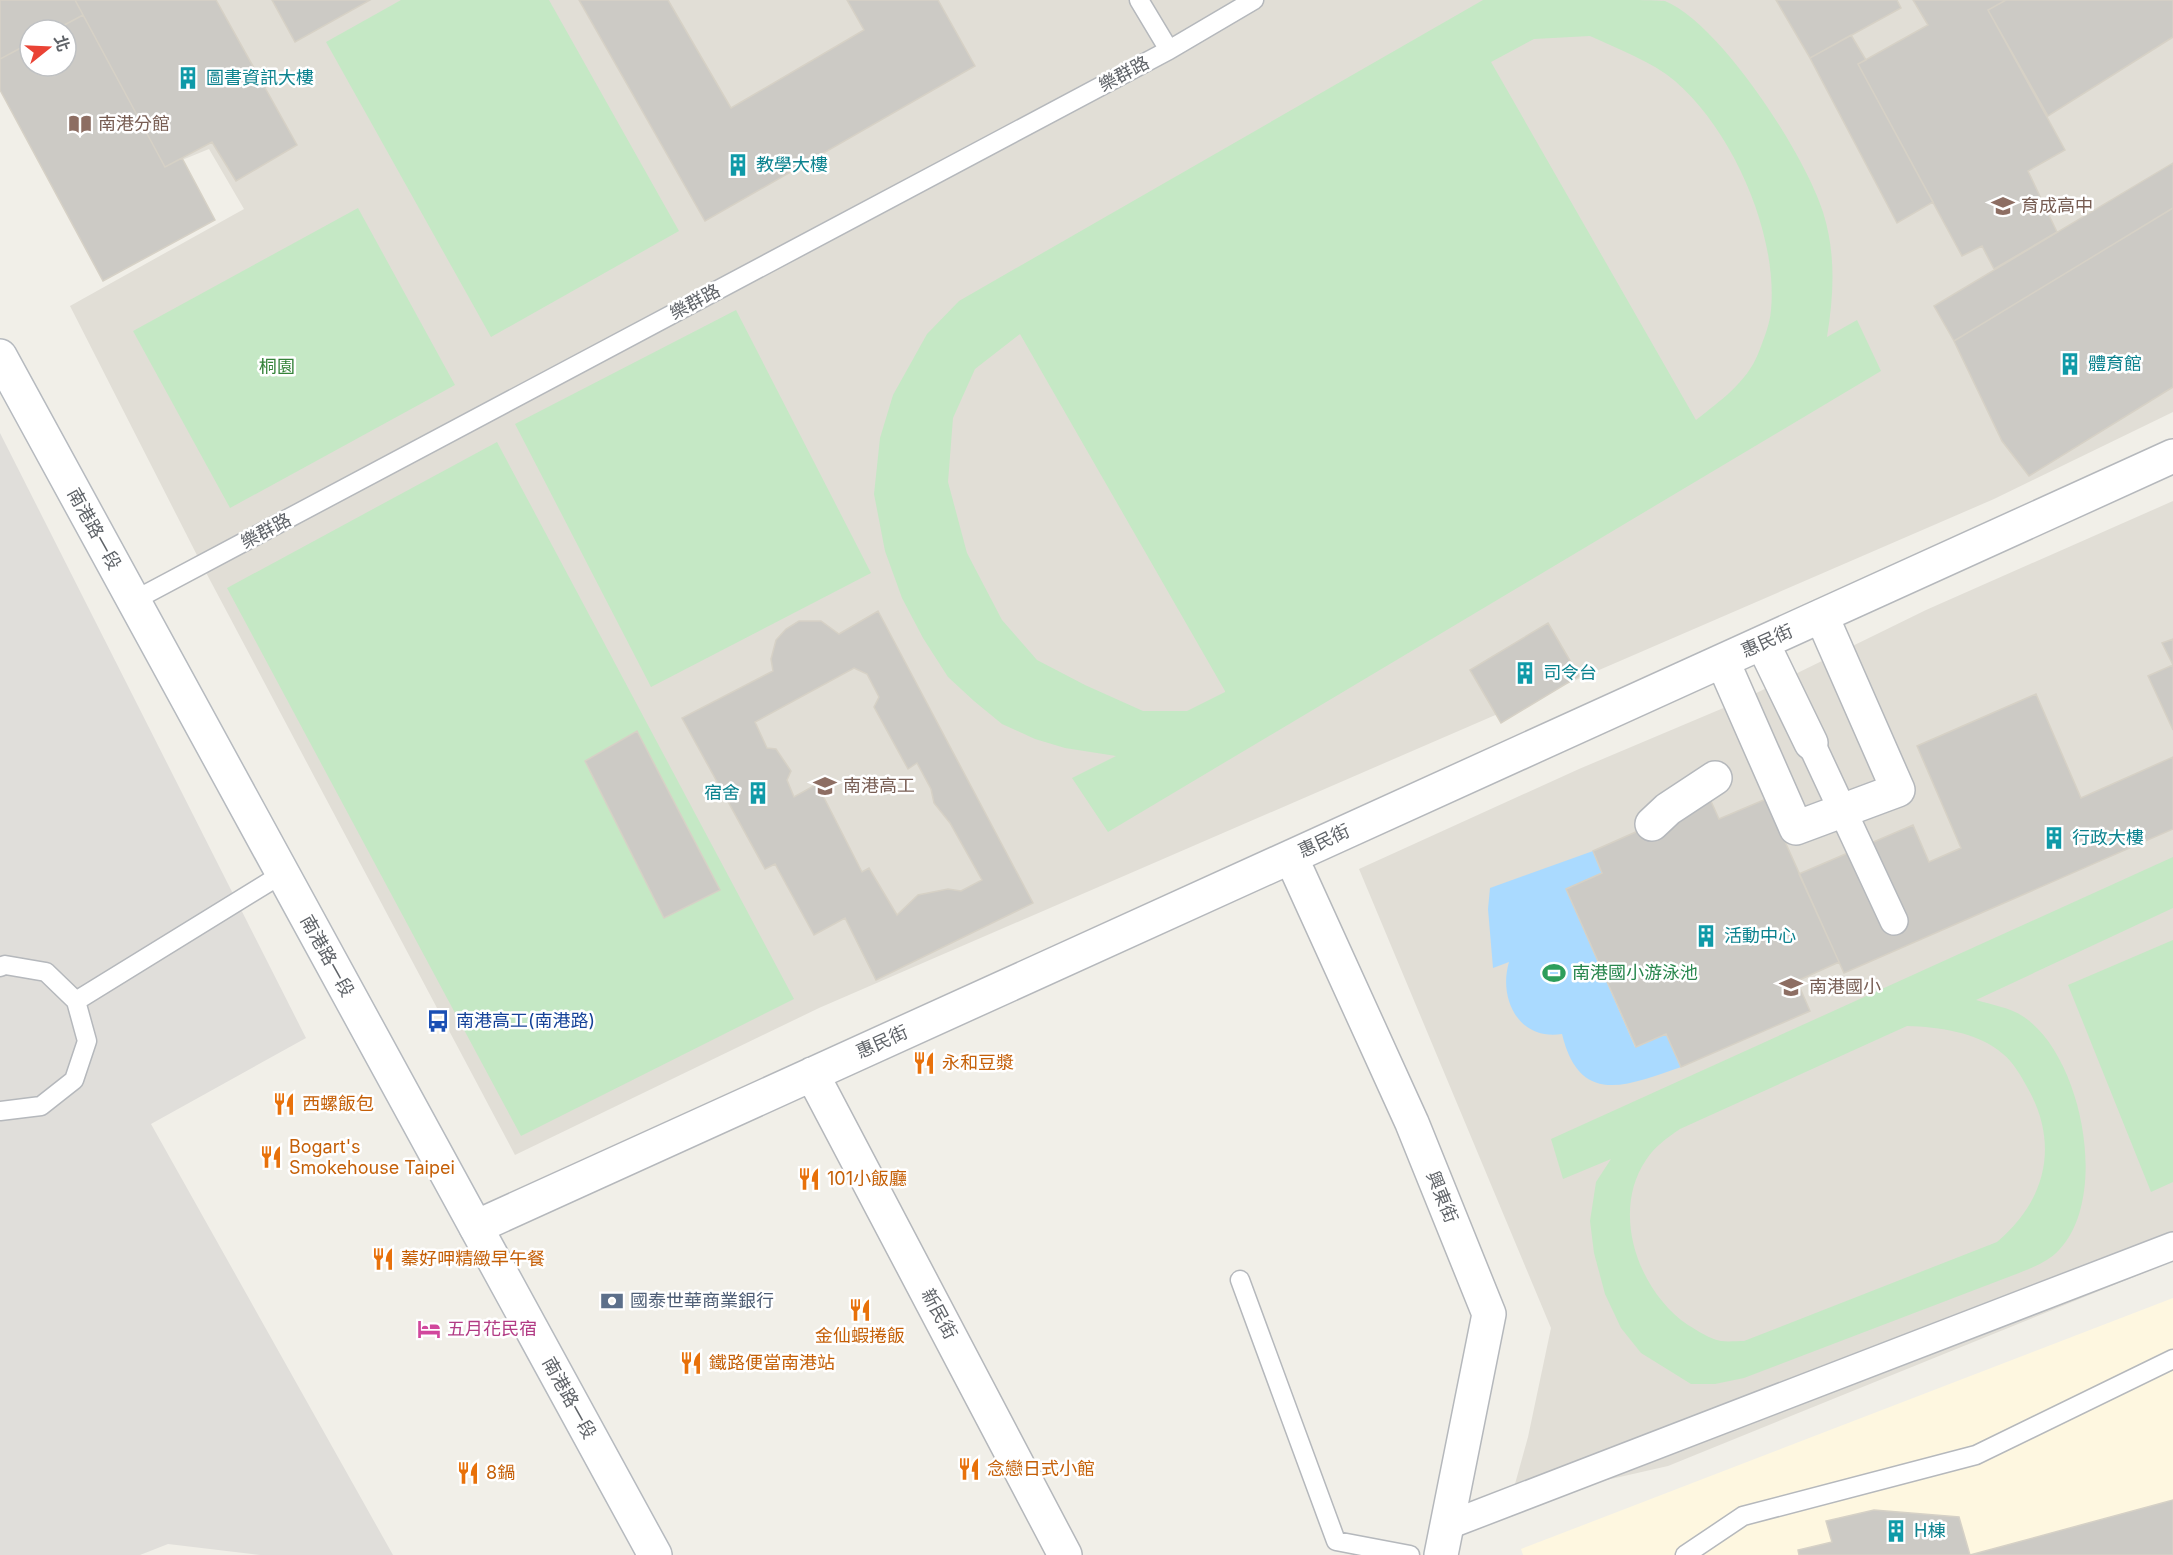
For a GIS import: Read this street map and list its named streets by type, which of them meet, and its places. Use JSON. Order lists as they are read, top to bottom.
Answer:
{
  "streets": {
    "street": [
      "南港路一段",
      "惠民街",
      "興東街",
      "新民街"
    ],
    "lane": ["樂群路"]
  },
  "crossings": [
    ["樂群路", "南港路一段"],
    ["南港路一段", "惠民街"],
    ["惠民街", "興東街"],
    ["惠民街", "新民街"]
  ],
  "parks": ["桐園"],
  "places": {
    "building": [
      "圖書資訊大樓",
      "教學大樓",
      "體育館",
      "司令台",
      "宿舍",
      "行政大樓",
      "活動中心",
      "H棟"
    ],
    "library": ["南港分館"],
    "school or university": ["育成高中", "南港高工", "南港國小"],
    "sports": ["南港國小游泳池"],
    "bus stop": ["南港高工(南港路)"],
    "restaurant": [
      "永和豆漿",
      "西螺飯包",
      "Bogart's Smokehouse Taipei",
      "101小飯廳",
      "蓁好呷精緻早午餐",
      "金仙蝦捲飯",
      "鐵路便當南港站",
      "念戀日式小館",
      "8鍋"
    ],
    "bank": ["國泰世華商業銀行"],
    "hotel": ["五月花民宿"]
  },
  "north": "right"
}
